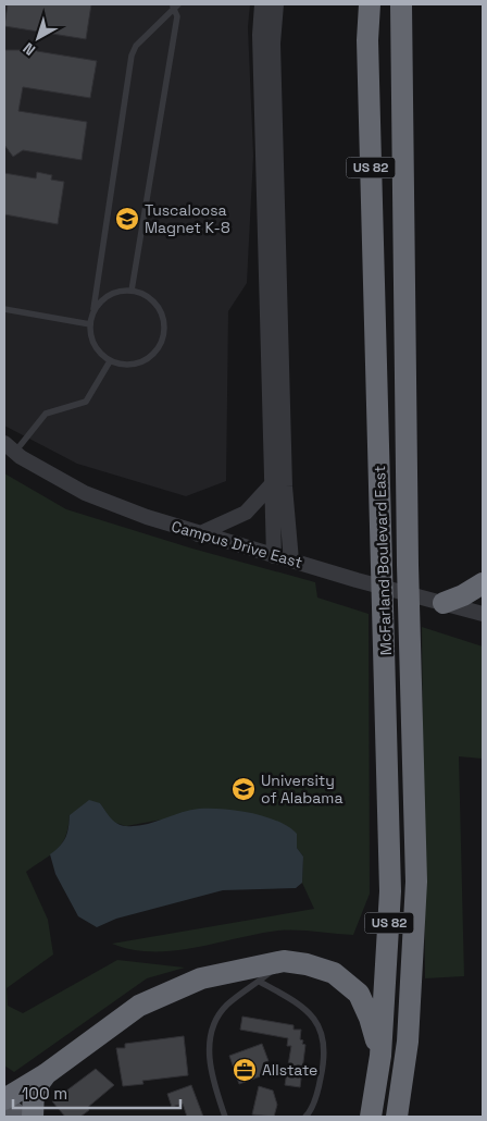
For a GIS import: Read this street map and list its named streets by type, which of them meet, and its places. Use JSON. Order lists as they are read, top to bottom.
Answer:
{
  "streets": {
    "highway": ["US 82", "McFarland Boulevard East"],
    "street": ["Campus Drive East"]
  },
  "places": {
    "school or university": ["Tuscaloosa Magnet K-8", "University of Alabama"],
    "office": ["Allstate"]
  },
  "scale_bar": "100 m",
  "north": "bottom left"
}
